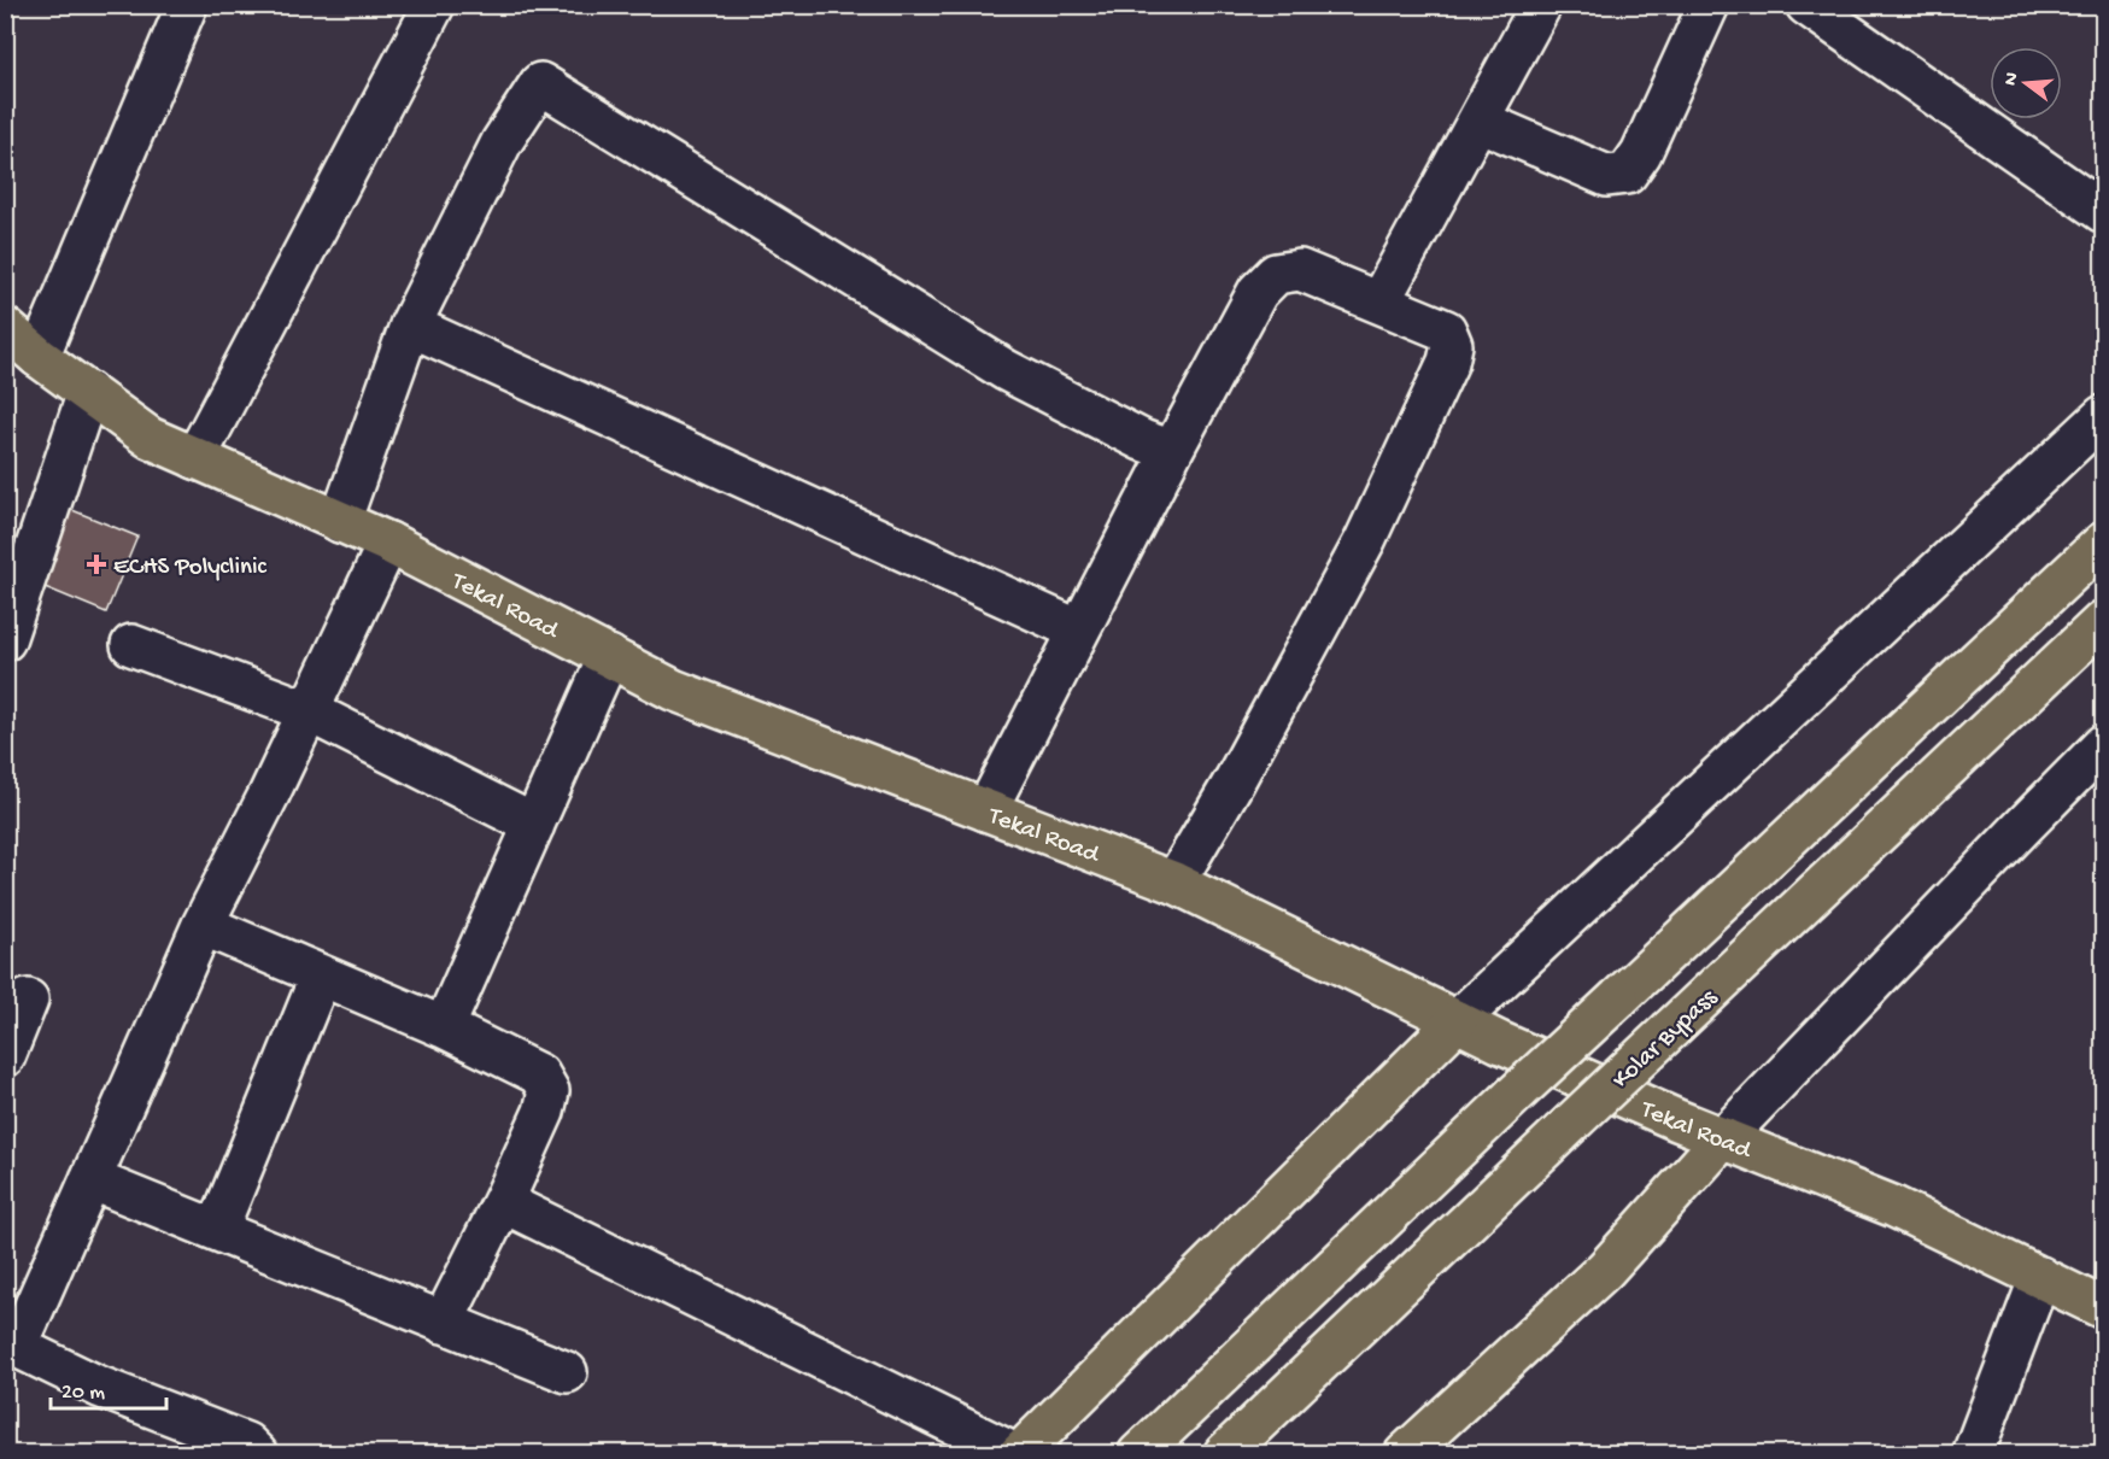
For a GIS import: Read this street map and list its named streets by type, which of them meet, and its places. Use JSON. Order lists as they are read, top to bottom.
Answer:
{
  "streets": {
    "main road": ["Tekal Road", "Kolar Bypass"]
  },
  "places": {
    "health": ["ECHS Polyclinic"]
  },
  "scale_bar": "20 m",
  "north": "left"
}
